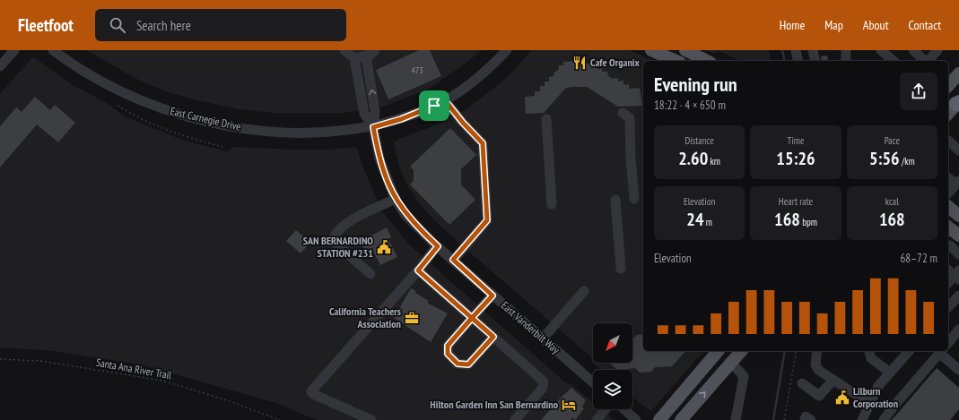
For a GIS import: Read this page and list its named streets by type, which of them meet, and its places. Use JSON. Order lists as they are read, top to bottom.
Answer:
{
  "streets": {
    "street": ["East Carnegie Drive", "East Vanderbilt Way"],
    "path": ["Santa Ana River Trail"]
  },
  "crossings": [
    ["East Carnegie Drive", "East Vanderbilt Way"]
  ],
  "places": {
    "restaurant": ["Cafe Organix"],
    "public building": ["SAN BERNARDINO STATION #231", "Lilburn Corporation"],
    "office": ["California Teachers Association"],
    "hotel": ["Hilton Garden Inn San Bernardino"]
  },
  "house_numbers": ["473"],
  "north": "bottom left",
  "page": {
    "header": "Fleetfoot",
    "search": "Search here",
    "nav": [
      "Home",
      "Map",
      "About",
      "Contact"
    ],
    "heading": ["Evening run", "18:22 · 4 × 650 m"],
    "stats": [
      ["Distance", "2.60 km"],
      ["Time", "15:26"],
      ["Pace", "5:56 /km"],
      ["Elevation", "24 m"],
      ["Heart rate", "168 bpm"],
      ["kcal", "168"]
    ],
    "chart": ["Elevation", "68–72 m"]
  }
}
